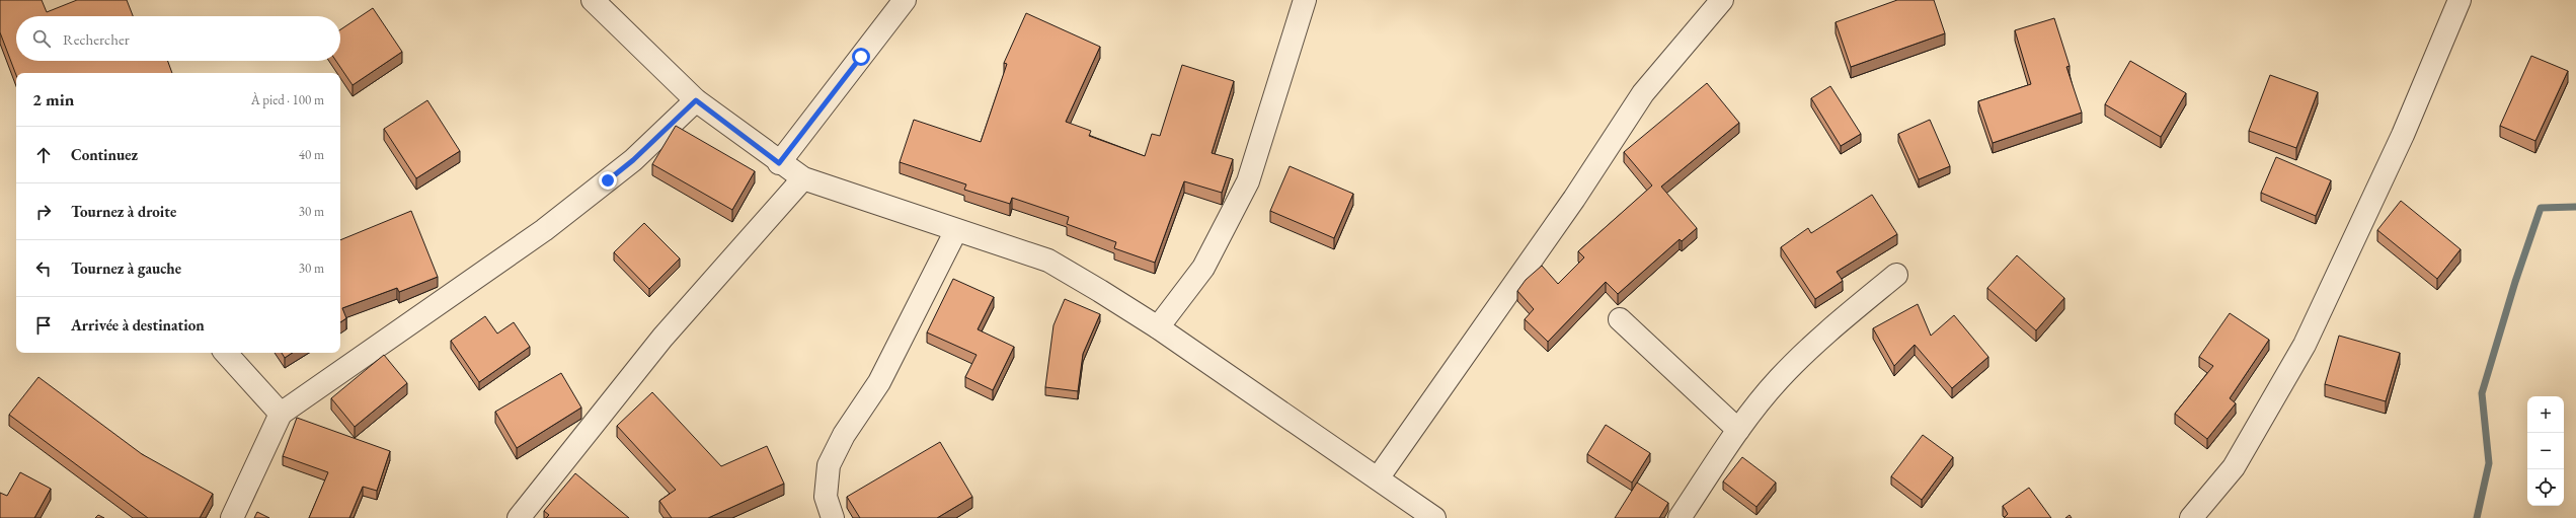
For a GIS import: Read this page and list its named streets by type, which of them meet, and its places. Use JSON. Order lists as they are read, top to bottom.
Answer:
{
  "page": {
    "search": "Rechercher",
    "heading": ["2 min", "À pied · 100 m"],
    "list": [
      ["Continuez", "40 m"],
      ["Tournez à droite", "30 m"],
      ["Tournez à gauche", "30 m"],
      "Arrivée à destination"
    ],
    "map_buttons": ["+", "−"]
  }
}
